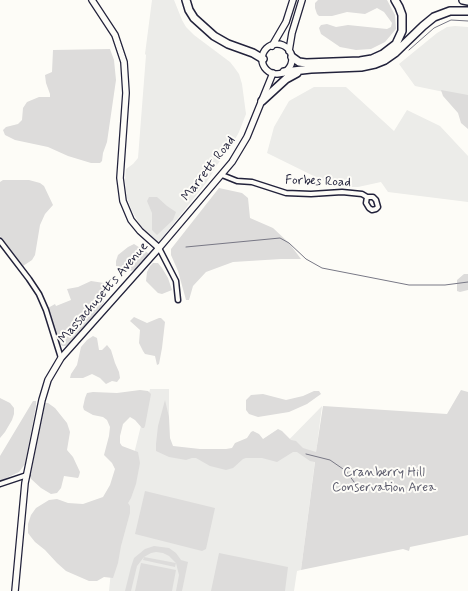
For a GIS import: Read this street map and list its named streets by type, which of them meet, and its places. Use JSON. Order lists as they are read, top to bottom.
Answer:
{
  "streets": {
    "main road": ["Marrett Road", "Massachusetts Avenue"],
    "street": ["Forbes Road"]
  },
  "crossings": [
    ["Marrett Road", "Forbes Road"],
    ["Marrett Road", "Massachusetts Avenue"]
  ],
  "parks": ["Cranberry Hill Conservation Area"]
}
